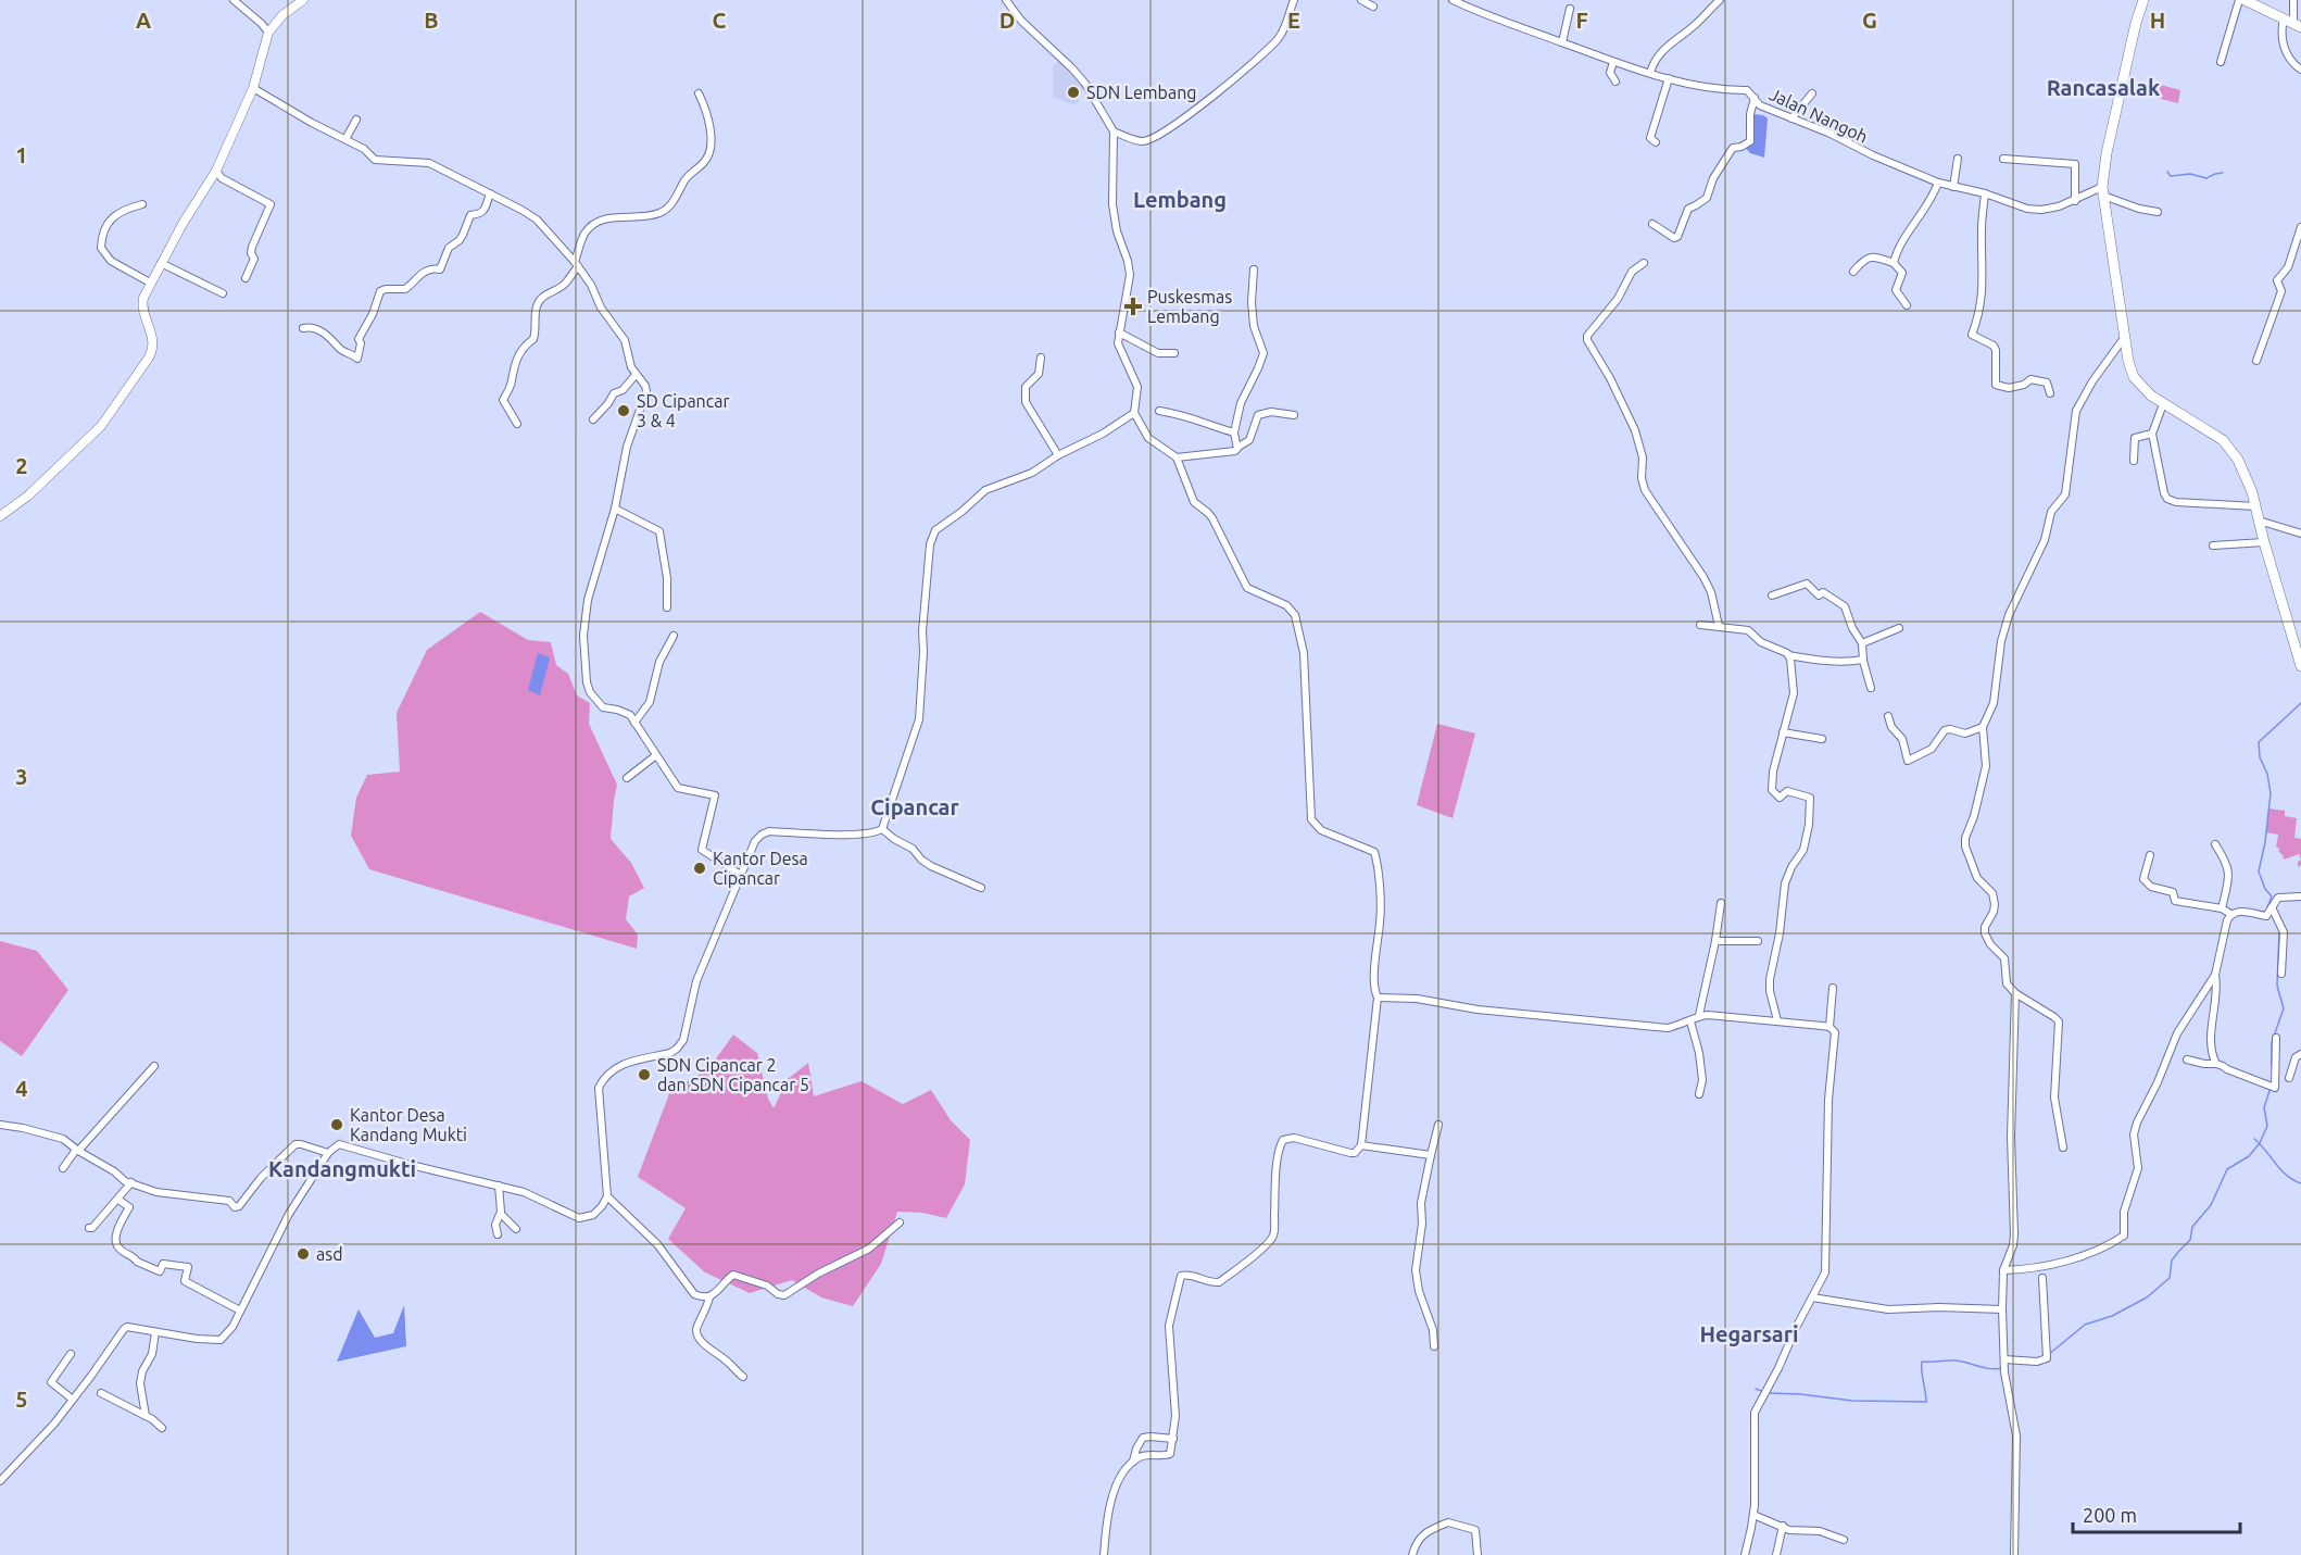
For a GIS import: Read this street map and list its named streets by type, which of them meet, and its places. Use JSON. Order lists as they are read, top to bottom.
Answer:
{
  "streets": {
    "street": ["Jalan Nangoh"]
  },
  "districts": [
    "Rancasalak",
    "Lembang",
    "Cipancar",
    "Kandangmukti",
    "Hegarsari"
  ],
  "places": {
    "other": [
      "SDN Lembang",
      "SD Cipancar 3 & 4",
      "Kantor Desa Cipancar",
      "SDN Cipancar 2 dan SDN Cipancar 5",
      "Kantor Desa Kandang Mukti",
      "asd"
    ],
    "health": ["Puskesmas Lembang"]
  },
  "scale_bar": "200 m",
  "grid": {
    "columns": [
      "A",
      "B",
      "C",
      "D",
      "E",
      "F",
      "G",
      "H"
    ],
    "rows": [
      "1",
      "2",
      "3",
      "4",
      "5"
    ]
  }
}
